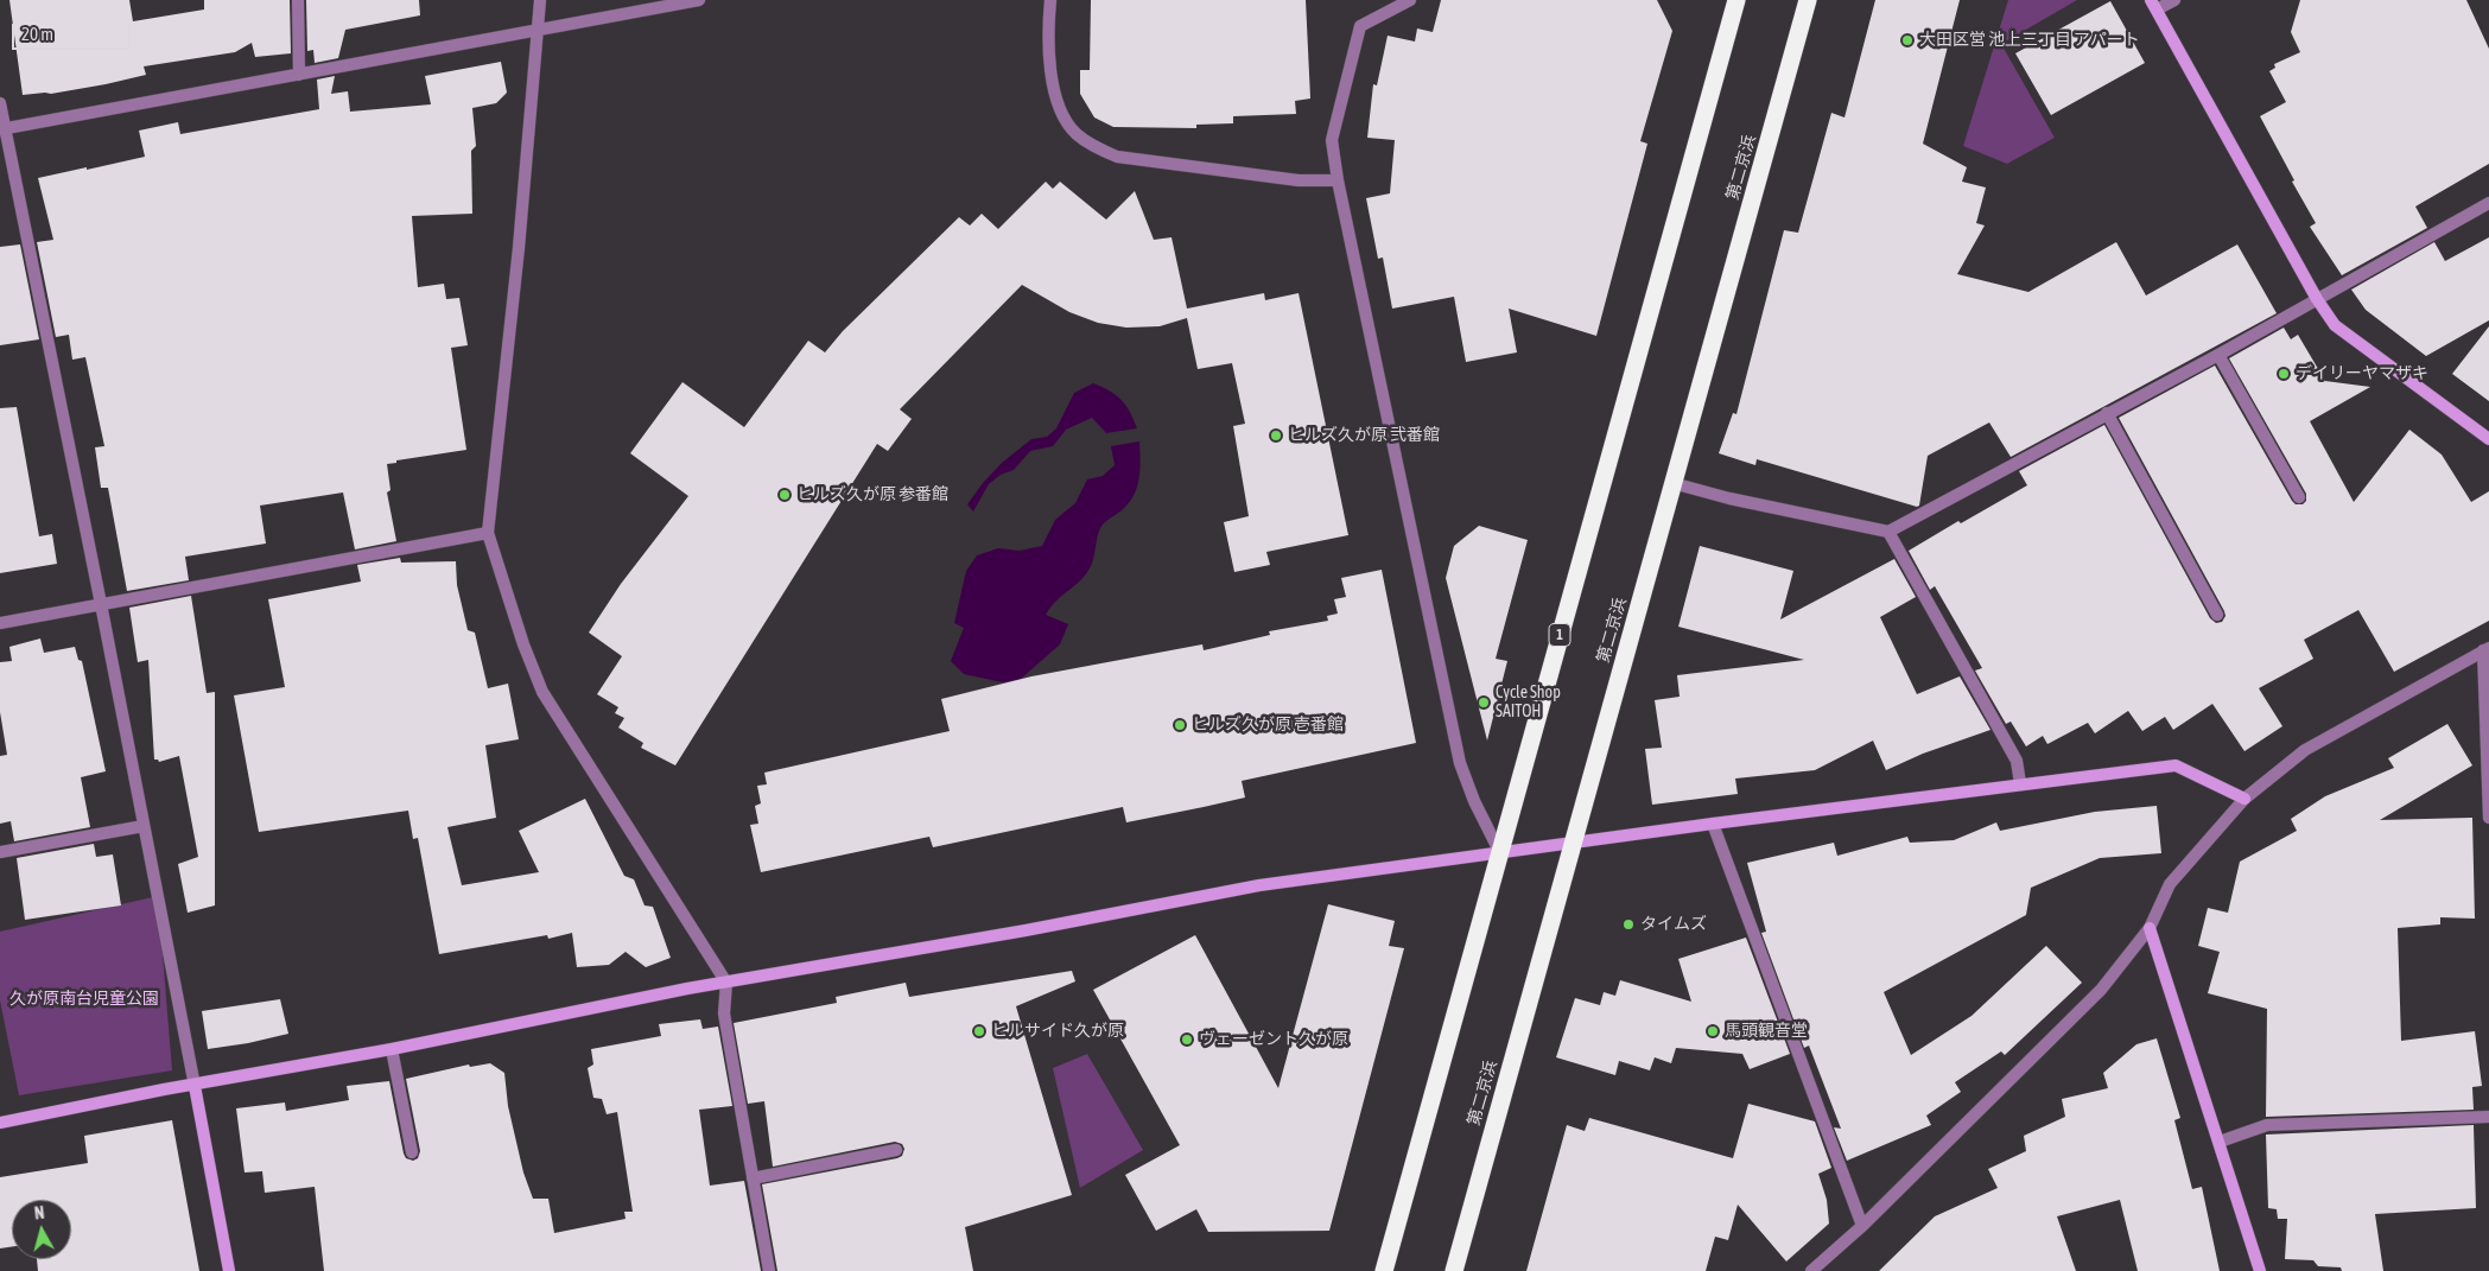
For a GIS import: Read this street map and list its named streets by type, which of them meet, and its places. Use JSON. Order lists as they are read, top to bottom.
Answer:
{
  "streets": {
    "highway": ["第二京浜", "1"]
  },
  "parks": ["久が原南台児童公園"],
  "places": [
    "大田区営 池上三丁目 アパート",
    "デイリーヤマザキ",
    "ヒルズ久が原 弐番館",
    "ヒルズ久が原 参番館",
    "Cycle Shop SAITOH",
    "ヒルズ久が原 壱番館",
    "タイムズ",
    "ヒルサイド久が原",
    "馬頭観音堂",
    "ヴェーゼント久が原"
  ],
  "scale_bar": "20 m",
  "north": "top"
}
